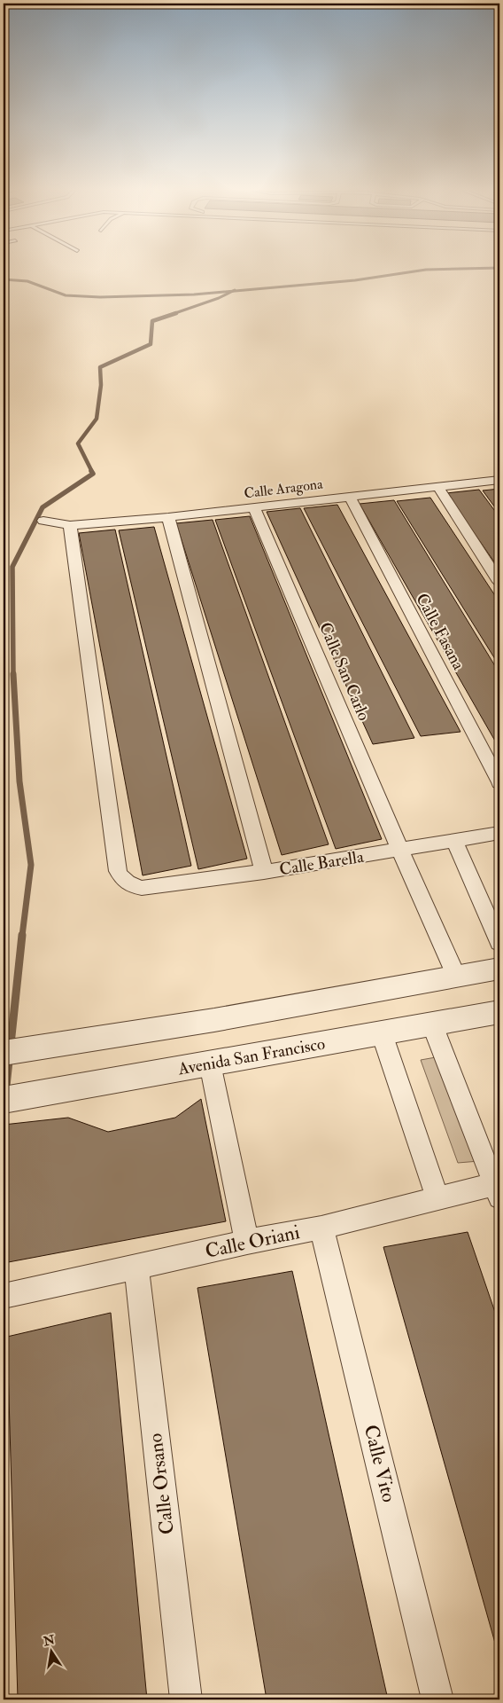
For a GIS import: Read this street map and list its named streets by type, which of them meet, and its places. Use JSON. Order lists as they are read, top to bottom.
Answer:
{
  "streets": {
    "street": [
      "Calle Aragona",
      "Calle Fasana",
      "Calle San Carlo",
      "Calle Barella",
      "Avenida San Francisco",
      "Calle Oriani",
      "Calle Vito",
      "Calle Orsano"
    ]
  },
  "crossings": [
    ["Calle Aragona", "Calle Fasana"],
    ["Calle Aragona", "Calle San Carlo"],
    ["Calle Aragona", "Calle Barella"],
    ["Calle San Carlo", "Calle Barella"],
    ["Calle Oriani", "Calle Vito"],
    ["Calle Oriani", "Calle Orsano"]
  ],
  "north": "top"
}
